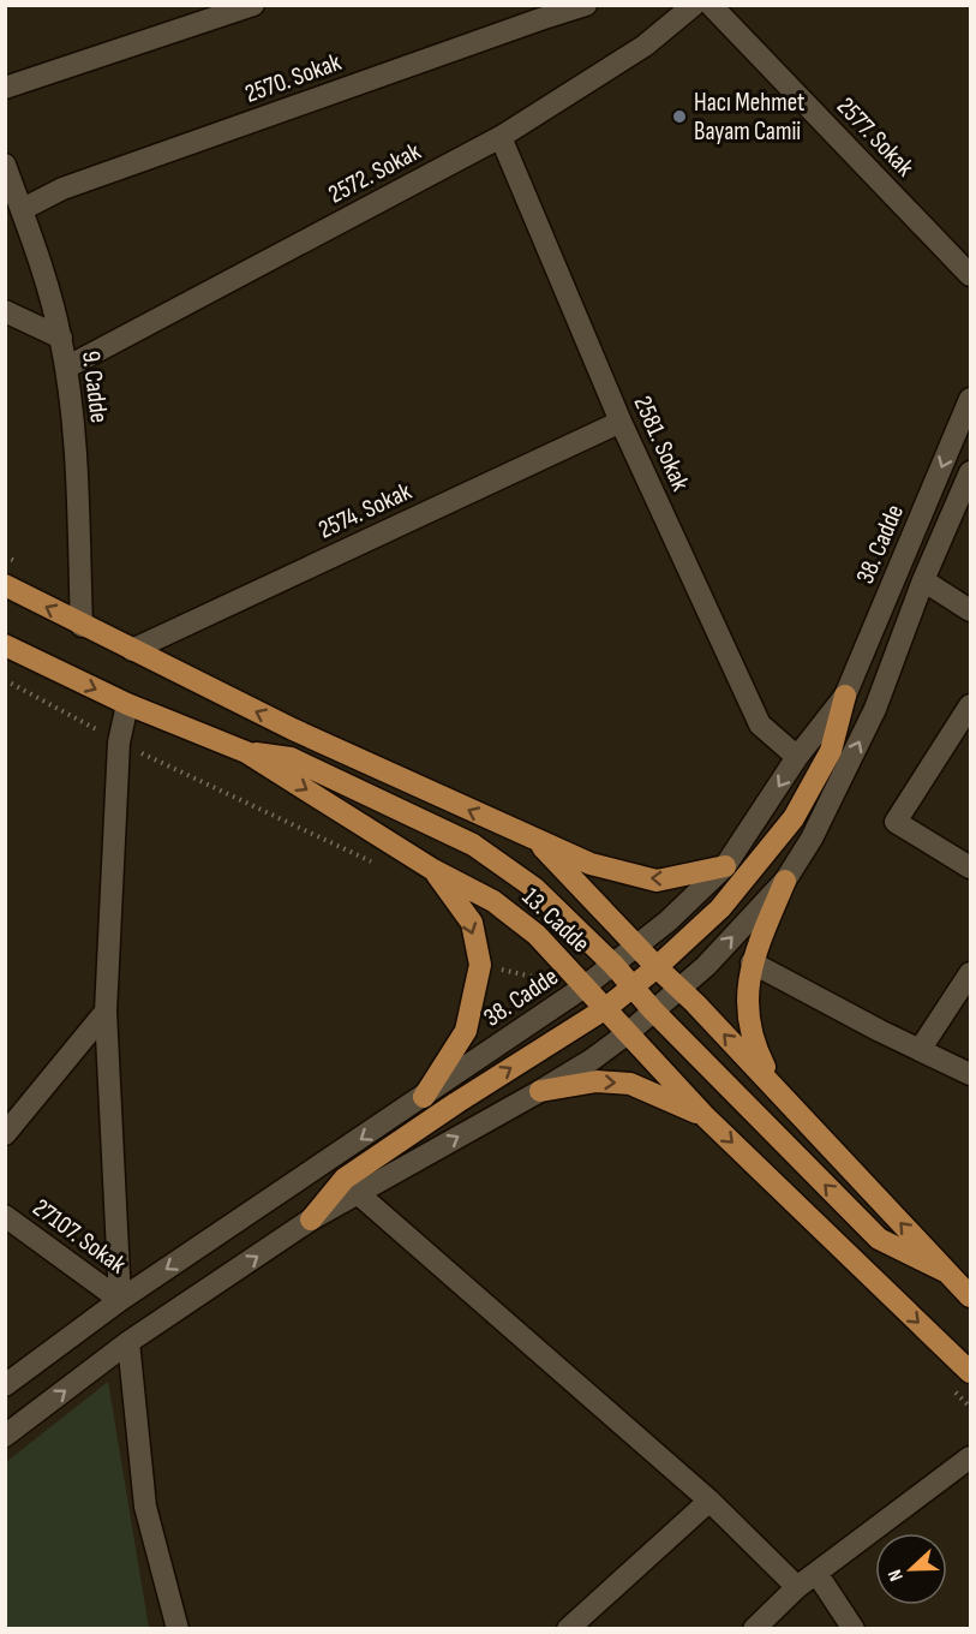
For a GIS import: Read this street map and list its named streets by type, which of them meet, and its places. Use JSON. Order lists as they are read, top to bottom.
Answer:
{
  "streets": {
    "main road": ["13. Cadde"],
    "street": [
      "2570. Sokak",
      "2577. Sokak",
      "2572. Sokak",
      "9. Cadde",
      "2581. Sokak",
      "2574. Sokak",
      "38. Cadde",
      "27107. Sokak"
    ]
  },
  "crossings": [
    ["2570. Sokak", "9. Cadde"],
    ["2572. Sokak", "9. Cadde"],
    ["2572. Sokak", "2581. Sokak"],
    ["9. Cadde", "13. Cadde"],
    ["2581. Sokak", "2574. Sokak"],
    ["2581. Sokak", "38. Cadde"],
    ["2574. Sokak", "13. Cadde"],
    ["38. Cadde", "13. Cadde"],
    ["38. Cadde", "27107. Sokak"]
  ],
  "places": ["Hacı Mehmet Bayam Camii"],
  "north": "left"
}
